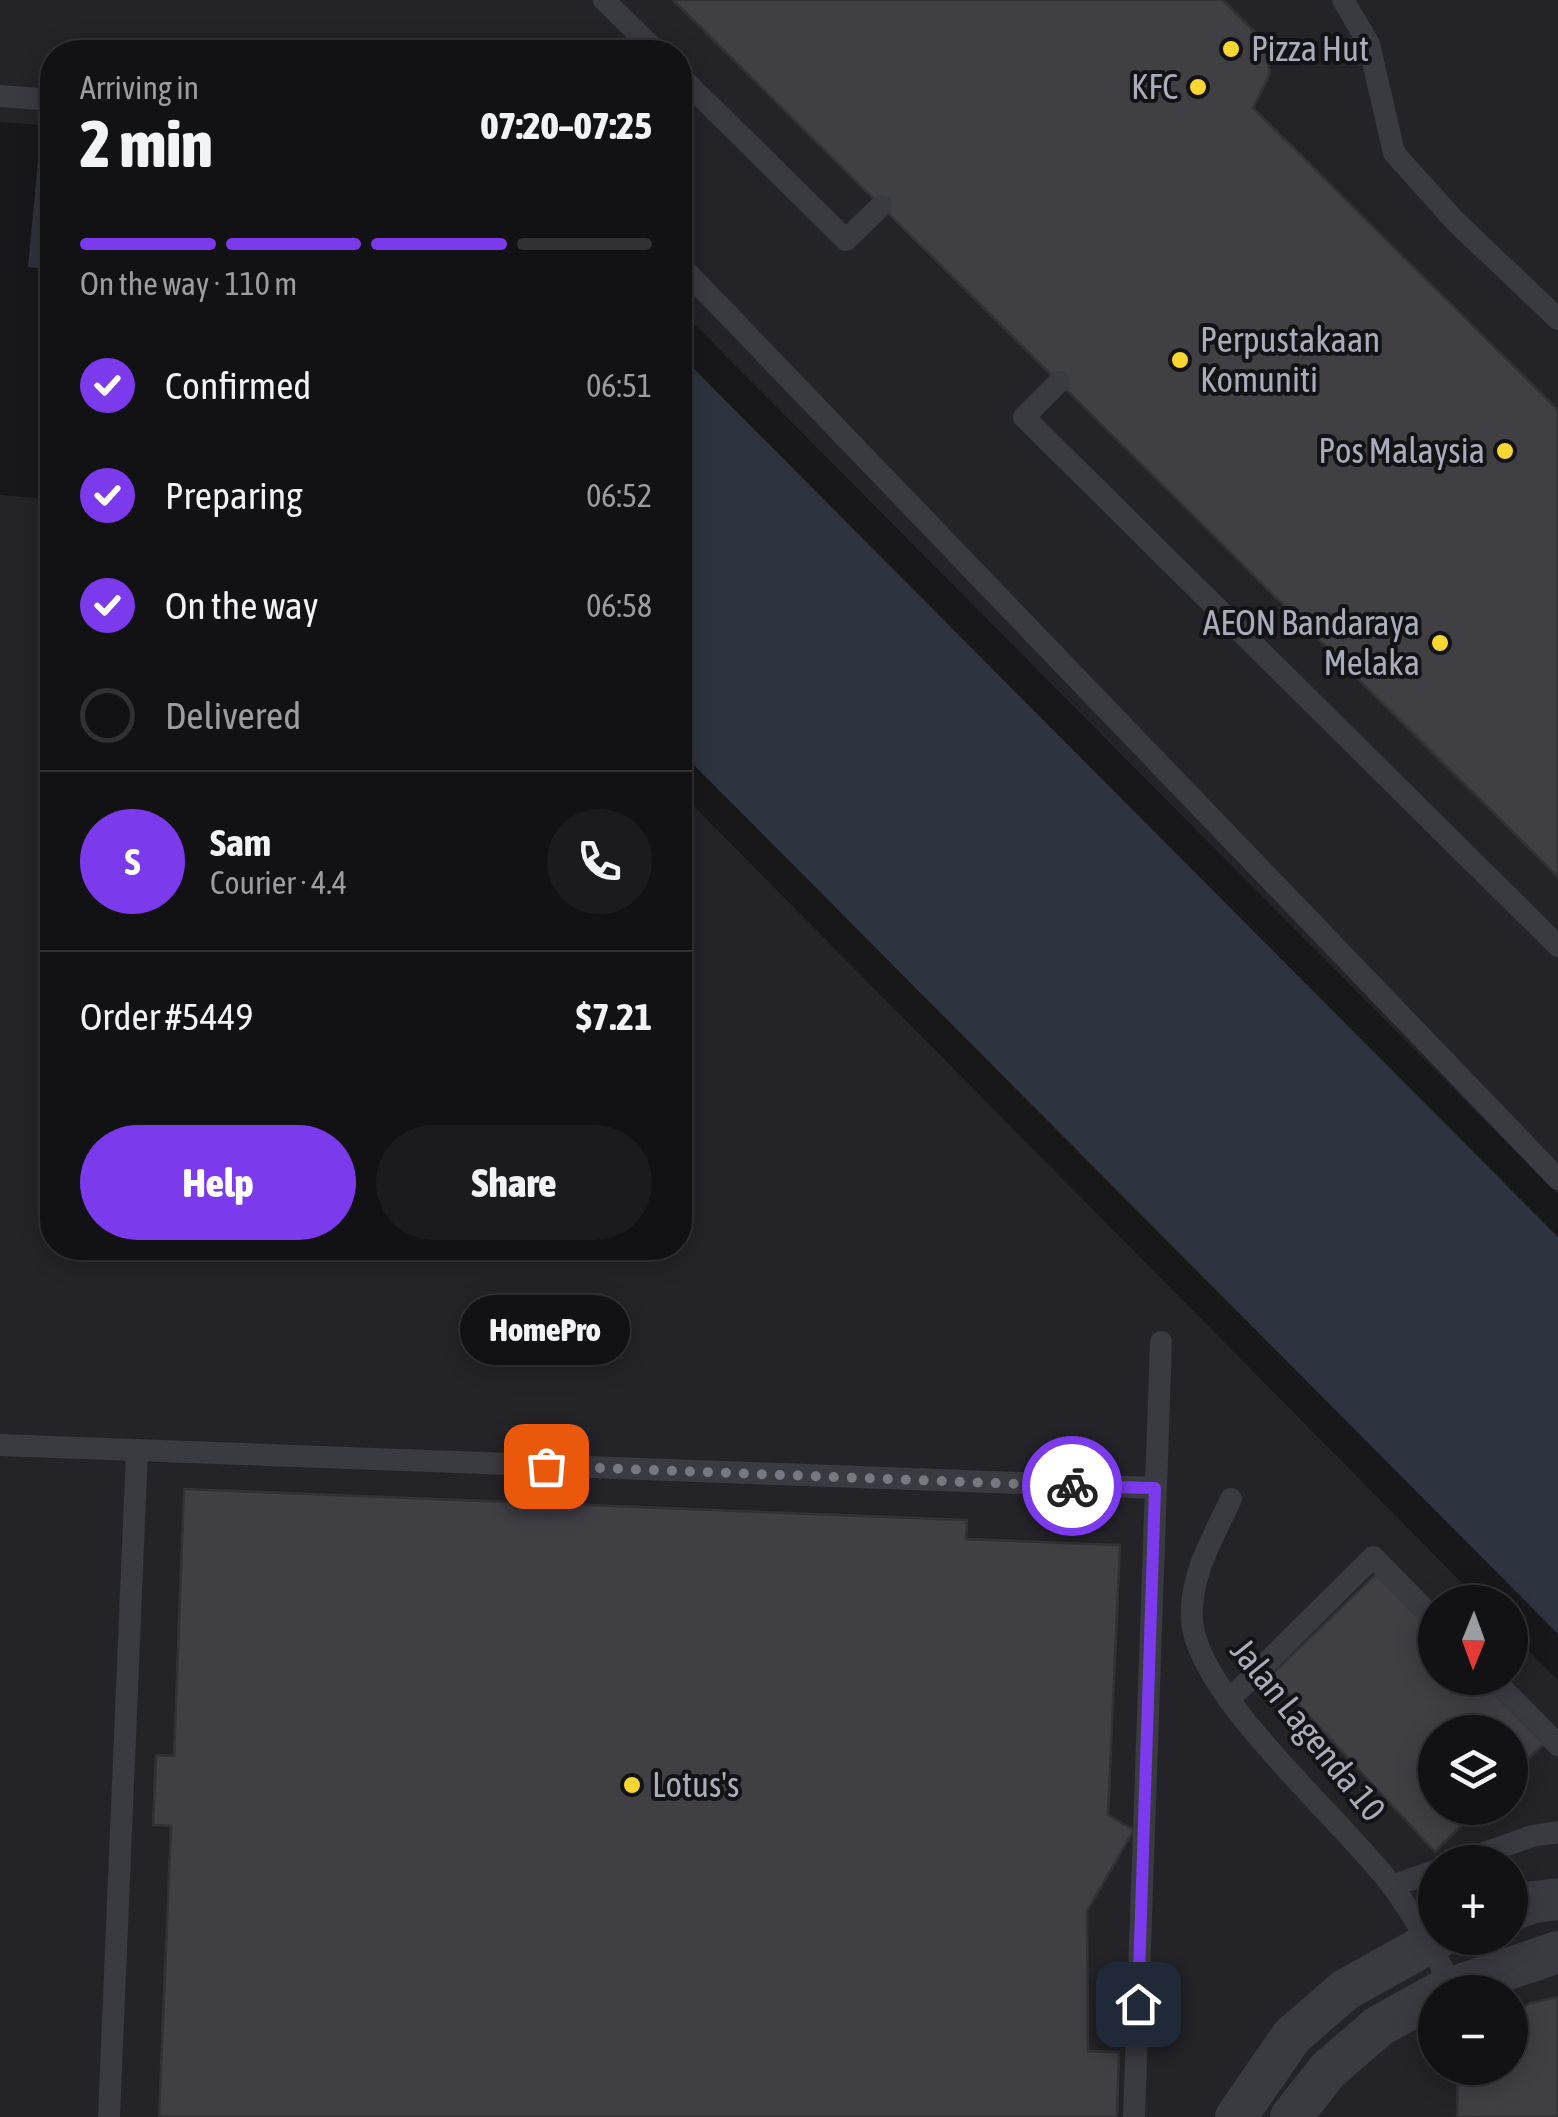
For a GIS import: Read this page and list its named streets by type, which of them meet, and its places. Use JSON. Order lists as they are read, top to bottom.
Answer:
{
  "streets": {
    "lane": ["Jalan Lagenda 10"]
  },
  "places": [
    "Pizza Hut",
    "KFC",
    "Perpustakaan Komuniti",
    "Pos Malaysia",
    "AEON Bandaraya Melaka",
    "HomePro",
    "Lotus's"
  ],
  "north": "bottom",
  "page": {
    "heading": ["2 min", "Arriving in", "07:20–07:25"],
    "panel": [
      "Sam",
      "Courier · 4.4",
      "Order #5449",
      "$7.21"
    ],
    "bar": "On the way · 110 m",
    "list": [
      ["Confirmed", "06:51"],
      ["Preparing", "06:52"],
      ["On the way", "06:58"],
      "Delivered"
    ],
    "round": "S",
    "buttons": ["Help", "Share"],
    "bubble": "HomePro",
    "map_buttons": ["+", "−"]
  }
}
